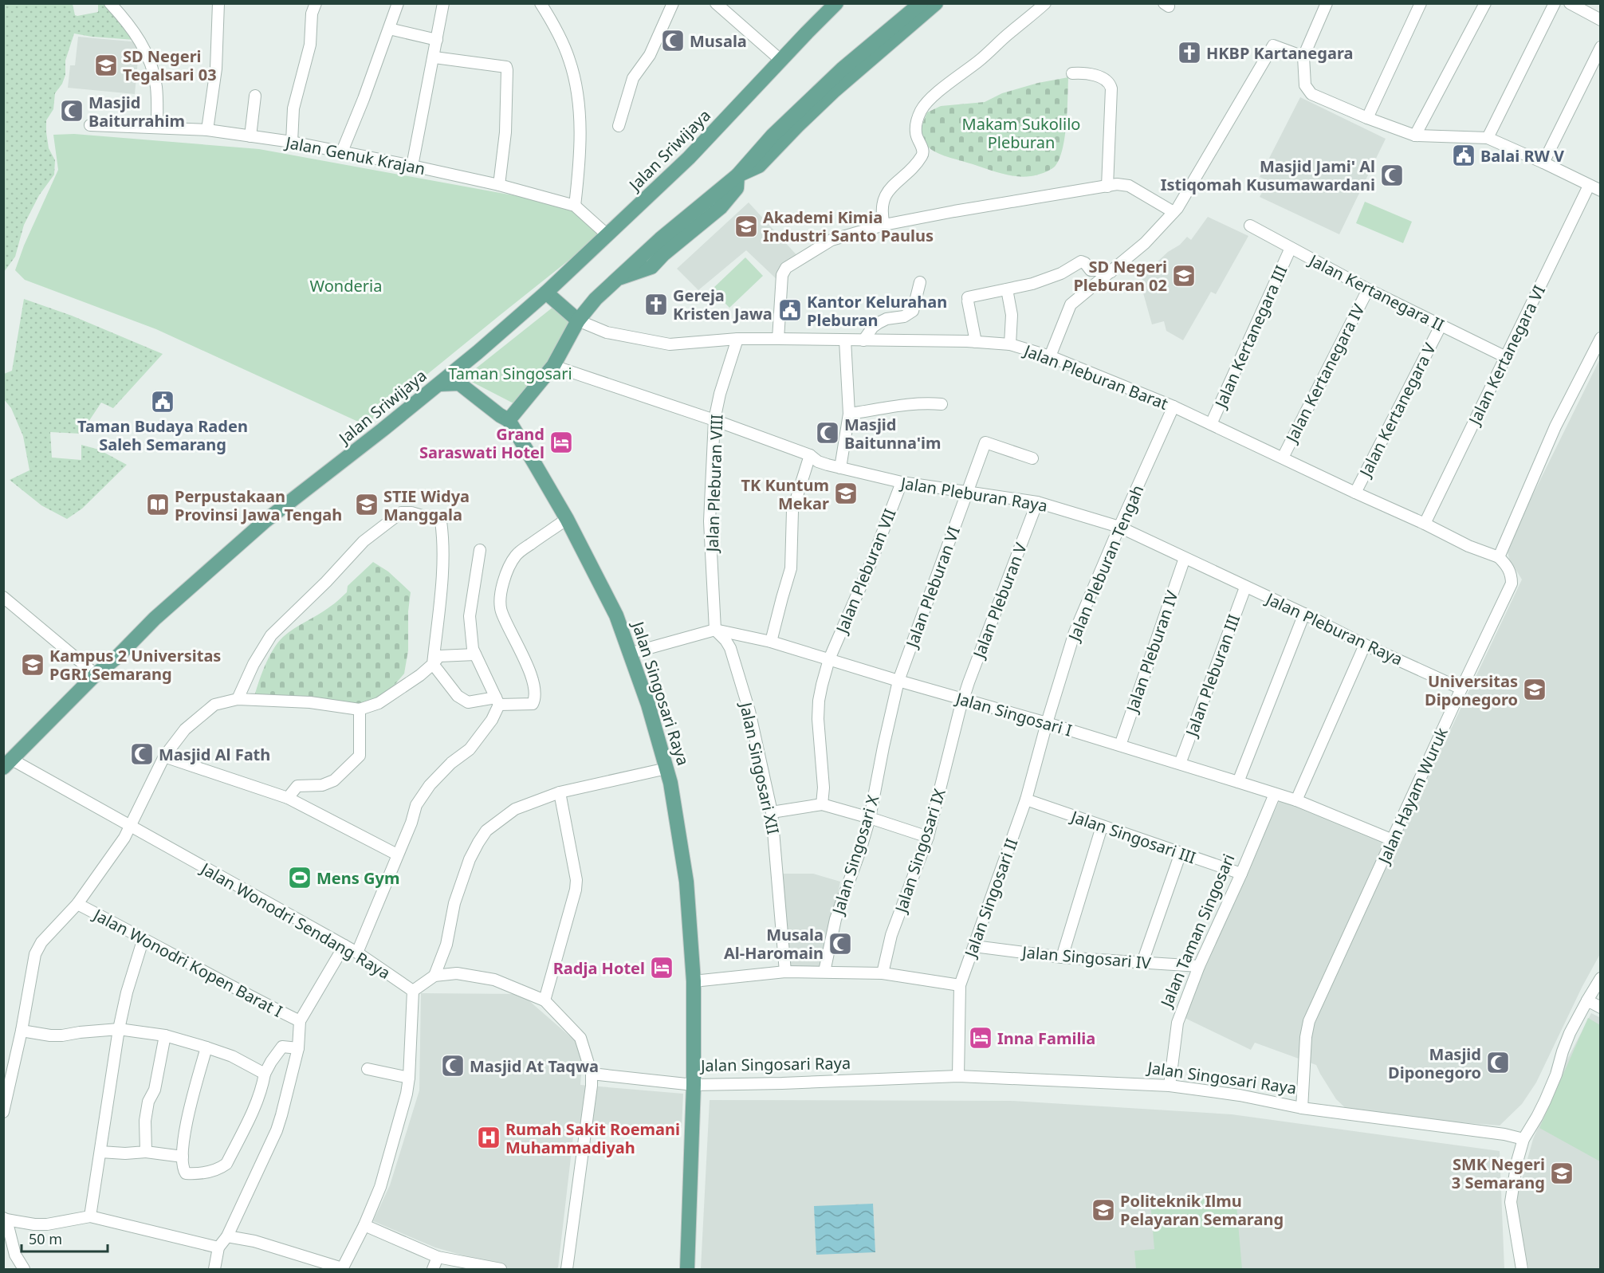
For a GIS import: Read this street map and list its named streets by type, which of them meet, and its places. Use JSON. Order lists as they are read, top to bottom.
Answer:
{
  "streets": {
    "main road": ["Jalan Sriwijaya", "Jalan Singosari Raya"],
    "street": [
      "Jalan Genuk Krajan",
      "Jalan Kertanegara II",
      "Jalan Kertanegara III",
      "Jalan Kertanegara VI",
      "Jalan Kertanegara IV",
      "Jalan Pleburan Barat",
      "Jalan Kertanegara V",
      "Jalan Pleburan VIII",
      "Jalan Pleburan Raya",
      "Jalan Pleburan Tengah",
      "Jalan Pleburan VII",
      "Jalan Pleburan VI",
      "Jalan Pleburan V",
      "Jalan Pleburan IV",
      "Jalan Pleburan III",
      "Jalan Singosari I",
      "Jalan Singosari XII",
      "Jalan Hayam Wuruk",
      "Jalan Singosari III",
      "Jalan Singosari IX",
      "Jalan Singosari X",
      "Jalan Singosari II",
      "Jalan Wonodri Sendang Raya",
      "Jalan Taman Singosari",
      "Jalan Singosari IV",
      "Jalan Wonodri Kopen Barat I"
    ]
  },
  "crossings": [
    ["Jalan Sriwijaya", "Jalan Genuk Krajan"],
    ["Jalan Sriwijaya", "Jalan Singosari Raya"],
    ["Jalan Sriwijaya", "Jalan Wonodri Sendang Raya"],
    ["Jalan Kertanegara II", "Jalan Kertanegara III"],
    ["Jalan Kertanegara II", "Jalan Kertanegara VI"],
    ["Jalan Kertanegara II", "Jalan Kertanegara IV"],
    ["Jalan Kertanegara II", "Jalan Kertanegara V"],
    ["Jalan Kertanegara III", "Jalan Pleburan Barat"],
    ["Jalan Kertanegara VI", "Jalan Pleburan Barat"],
    ["Jalan Kertanegara IV", "Jalan Pleburan Barat"],
    ["Jalan Pleburan Barat", "Jalan Kertanegara V"],
    ["Jalan Pleburan Barat", "Jalan Pleburan VIII"],
    ["Jalan Pleburan Barat", "Jalan Pleburan Tengah"],
    ["Jalan Pleburan Barat", "Jalan Hayam Wuruk"],
    ["Jalan Pleburan VIII", "Jalan Pleburan Raya"],
    ["Jalan Pleburan VIII", "Jalan Singosari I"],
    ["Jalan Pleburan VIII", "Jalan Singosari XII"],
    ["Jalan Pleburan Raya", "Jalan Pleburan Tengah"],
    ["Jalan Pleburan Raya", "Jalan Pleburan VII"],
    ["Jalan Pleburan Raya", "Jalan Pleburan VI"],
    ["Jalan Pleburan Raya", "Jalan Pleburan V"],
    ["Jalan Pleburan Raya", "Jalan Pleburan IV"],
    ["Jalan Pleburan Raya", "Jalan Pleburan III"],
    ["Jalan Pleburan Raya", "Jalan Hayam Wuruk"],
    ["Jalan Pleburan Tengah", "Jalan Singosari I"],
    ["Jalan Pleburan Tengah", "Jalan Singosari II"],
    ["Jalan Pleburan VII", "Jalan Singosari I"],
    ["Jalan Pleburan VI", "Jalan Singosari I"],
    ["Jalan Pleburan VI", "Jalan Singosari X"],
    ["Jalan Pleburan V", "Jalan Singosari I"],
    ["Jalan Pleburan V", "Jalan Singosari IX"],
    ["Jalan Pleburan IV", "Jalan Singosari I"],
    ["Jalan Pleburan III", "Jalan Singosari I"],
    ["Jalan Singosari Raya", "Jalan Singosari I"],
    ["Jalan Singosari Raya", "Jalan Hayam Wuruk"],
    ["Jalan Singosari Raya", "Jalan Singosari II"],
    ["Jalan Singosari Raya", "Jalan Taman Singosari"],
    ["Jalan Singosari I", "Jalan Singosari XII"],
    ["Jalan Singosari I", "Jalan Hayam Wuruk"],
    ["Jalan Singosari I", "Jalan Singosari IX"],
    ["Jalan Singosari I", "Jalan Singosari X"],
    ["Jalan Singosari I", "Jalan Singosari II"],
    ["Jalan Singosari I", "Jalan Taman Singosari"],
    ["Jalan Singosari III", "Jalan Singosari II"],
    ["Jalan Singosari III", "Jalan Taman Singosari"],
    ["Jalan Singosari II", "Jalan Singosari IV"],
    ["Jalan Taman Singosari", "Jalan Singosari IV"]
  ],
  "parks": ["Makam Sukolilo Pleburan", "Wonderia", "Taman Singosari"],
  "places": {
    "mosque": [
      "Musala",
      "Masjid Baiturrahim",
      "Masjid Jami' Al Istiqomah Kusumawardani",
      "Masjid Baitunna'im",
      "Masjid Al Fath",
      "Musala Al-Haromain",
      "Masjid Diponegoro",
      "Masjid At Taqwa"
    ],
    "church": ["HKBP Kartanegara", "Gereja Kristen Jawa"],
    "school or university": [
      "SD Negeri Tegalsari 03",
      "Akademi Kimia Industri Santo Paulus",
      "SD Negeri Pleburan 02",
      "TK Kuntum Mekar",
      "STIE Widya Manggala",
      "Kampus 2 Universitas PGRI Semarang",
      "Universitas Diponegoro",
      "SMK Negeri 3 Semarang",
      "Politeknik Ilmu Pelayaran Semarang"
    ],
    "public building": ["Balai RW V", "Kantor Kelurahan Pleburan", "Taman Budaya Raden Saleh Semarang"],
    "hotel": ["Grand Saraswati Hotel", "Radja Hotel", "Inna Familia"],
    "library": ["Perpustakaan Provinsi Jawa Tengah"],
    "sports": ["Mens Gym"],
    "hospital": ["Rumah Sakit Roemani Muhammadiyah"]
  },
  "scale_bar": "50 m"
}
